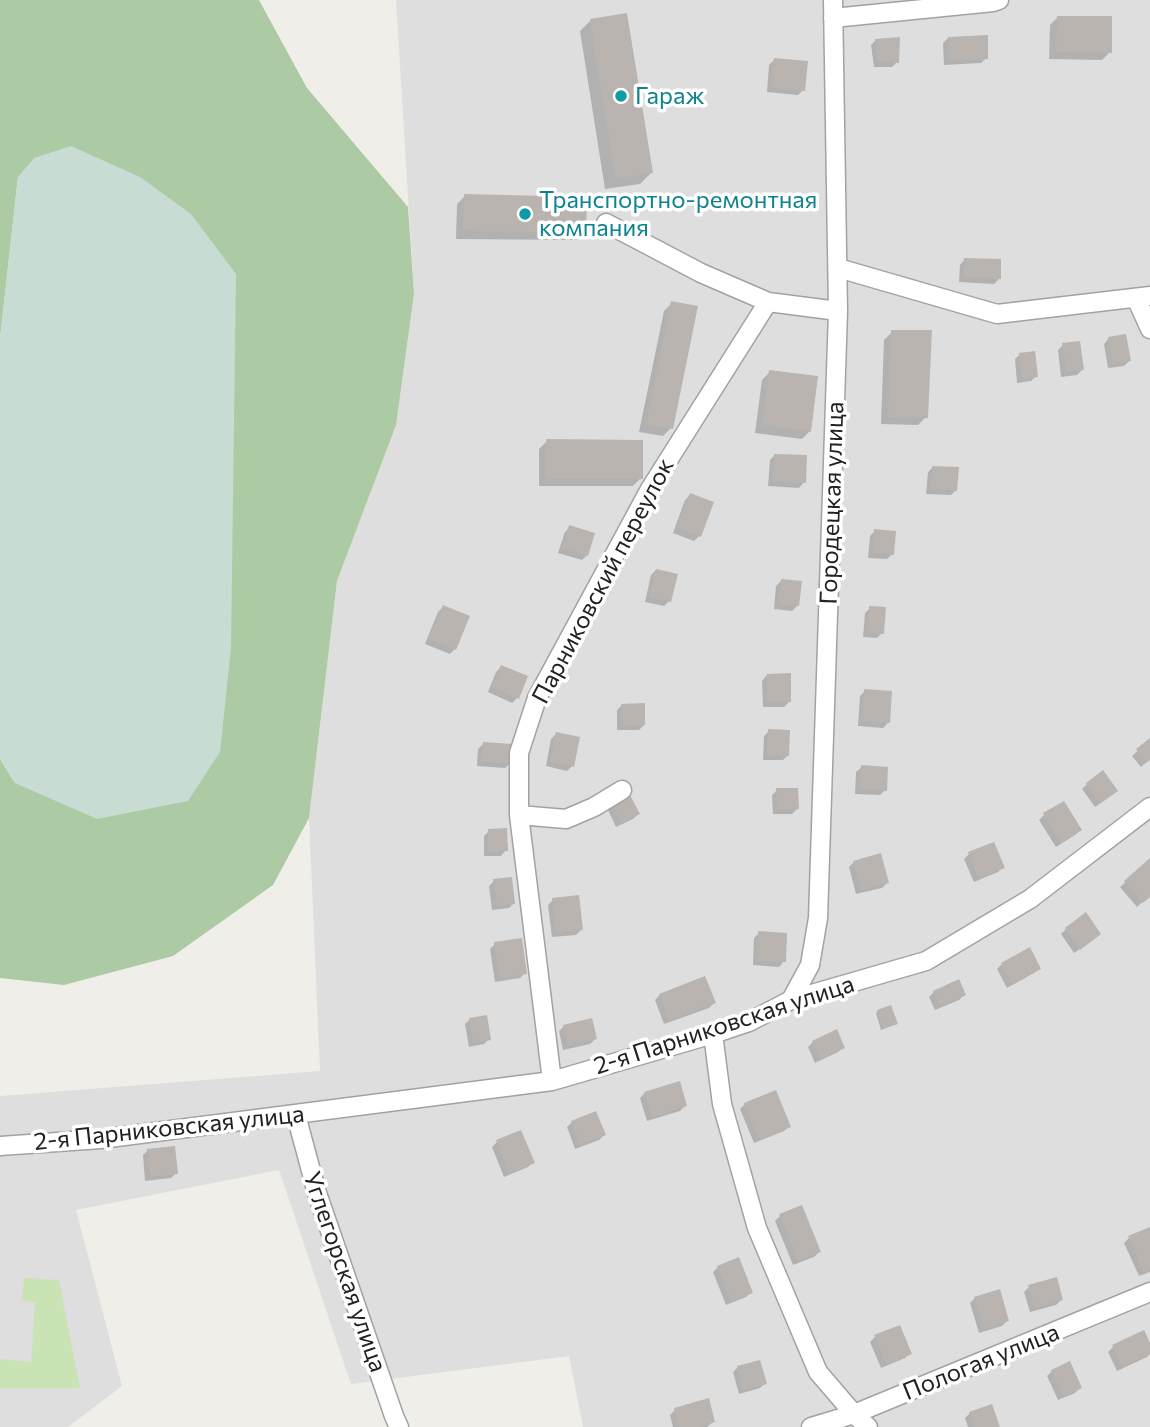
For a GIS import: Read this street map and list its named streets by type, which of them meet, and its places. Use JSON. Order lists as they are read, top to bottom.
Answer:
{
  "streets": {
    "street": [
      "Городецкая улица",
      "Парниковский переулок",
      "2-я Парниковская улица",
      "Углегорская улица",
      "Пологая улица"
    ]
  },
  "crossings": [
    ["Городецкая улица", "2-я Парниковская улица"],
    ["Парниковский переулок", "2-я Парниковская улица"],
    ["2-я Парниковская улица", "Углегорская улица"]
  ],
  "places": ["Гараж", "Транспортно-ремонтная компания"]
}
